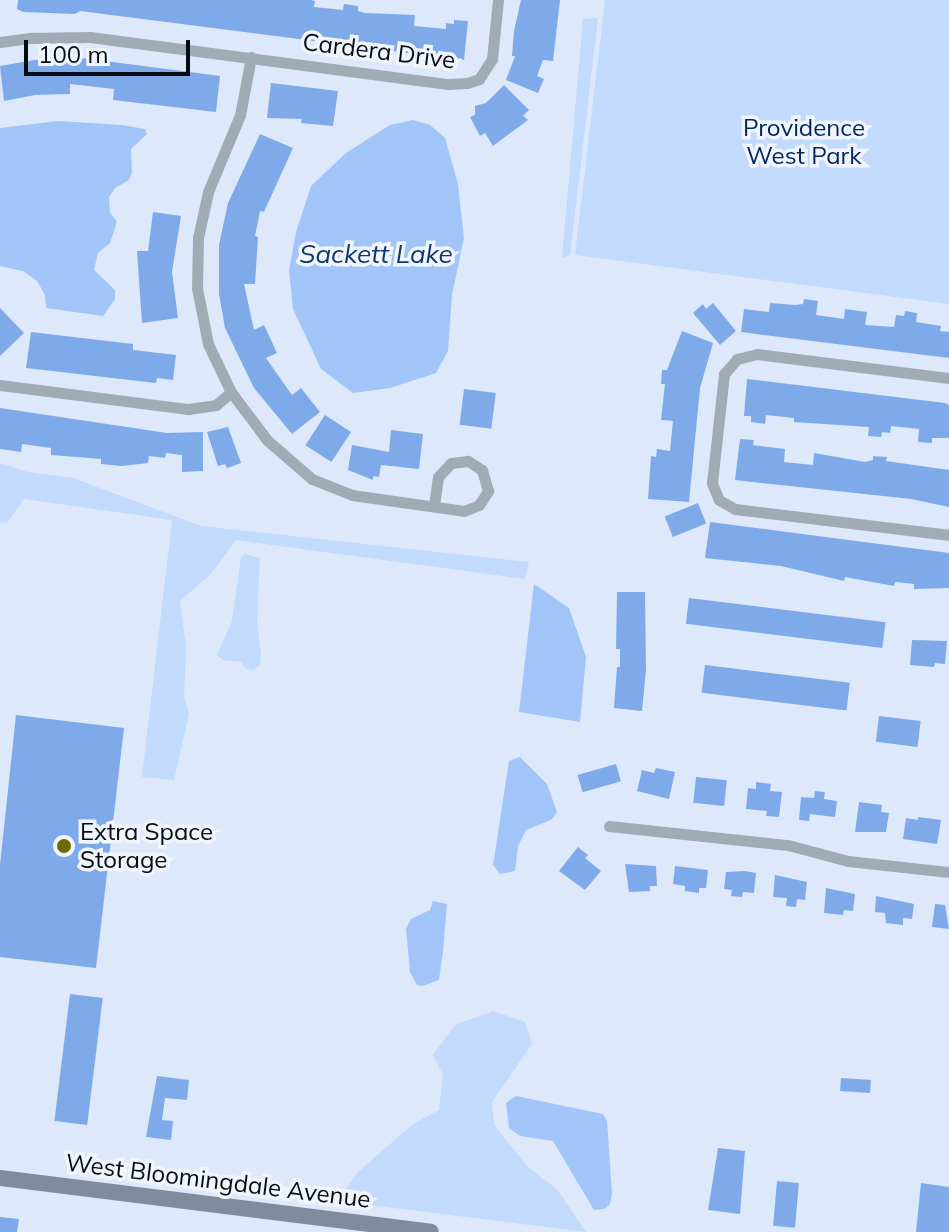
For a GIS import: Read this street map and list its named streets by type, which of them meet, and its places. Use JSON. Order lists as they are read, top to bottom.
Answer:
{
  "streets": {
    "main road": ["West Bloomingdale Avenue"],
    "street": ["Cardera Drive"]
  },
  "water": ["Sackett Lake"],
  "parks": ["Providence West Park"],
  "places": ["Extra Space Storage"],
  "scale_bar": "100 m"
}
